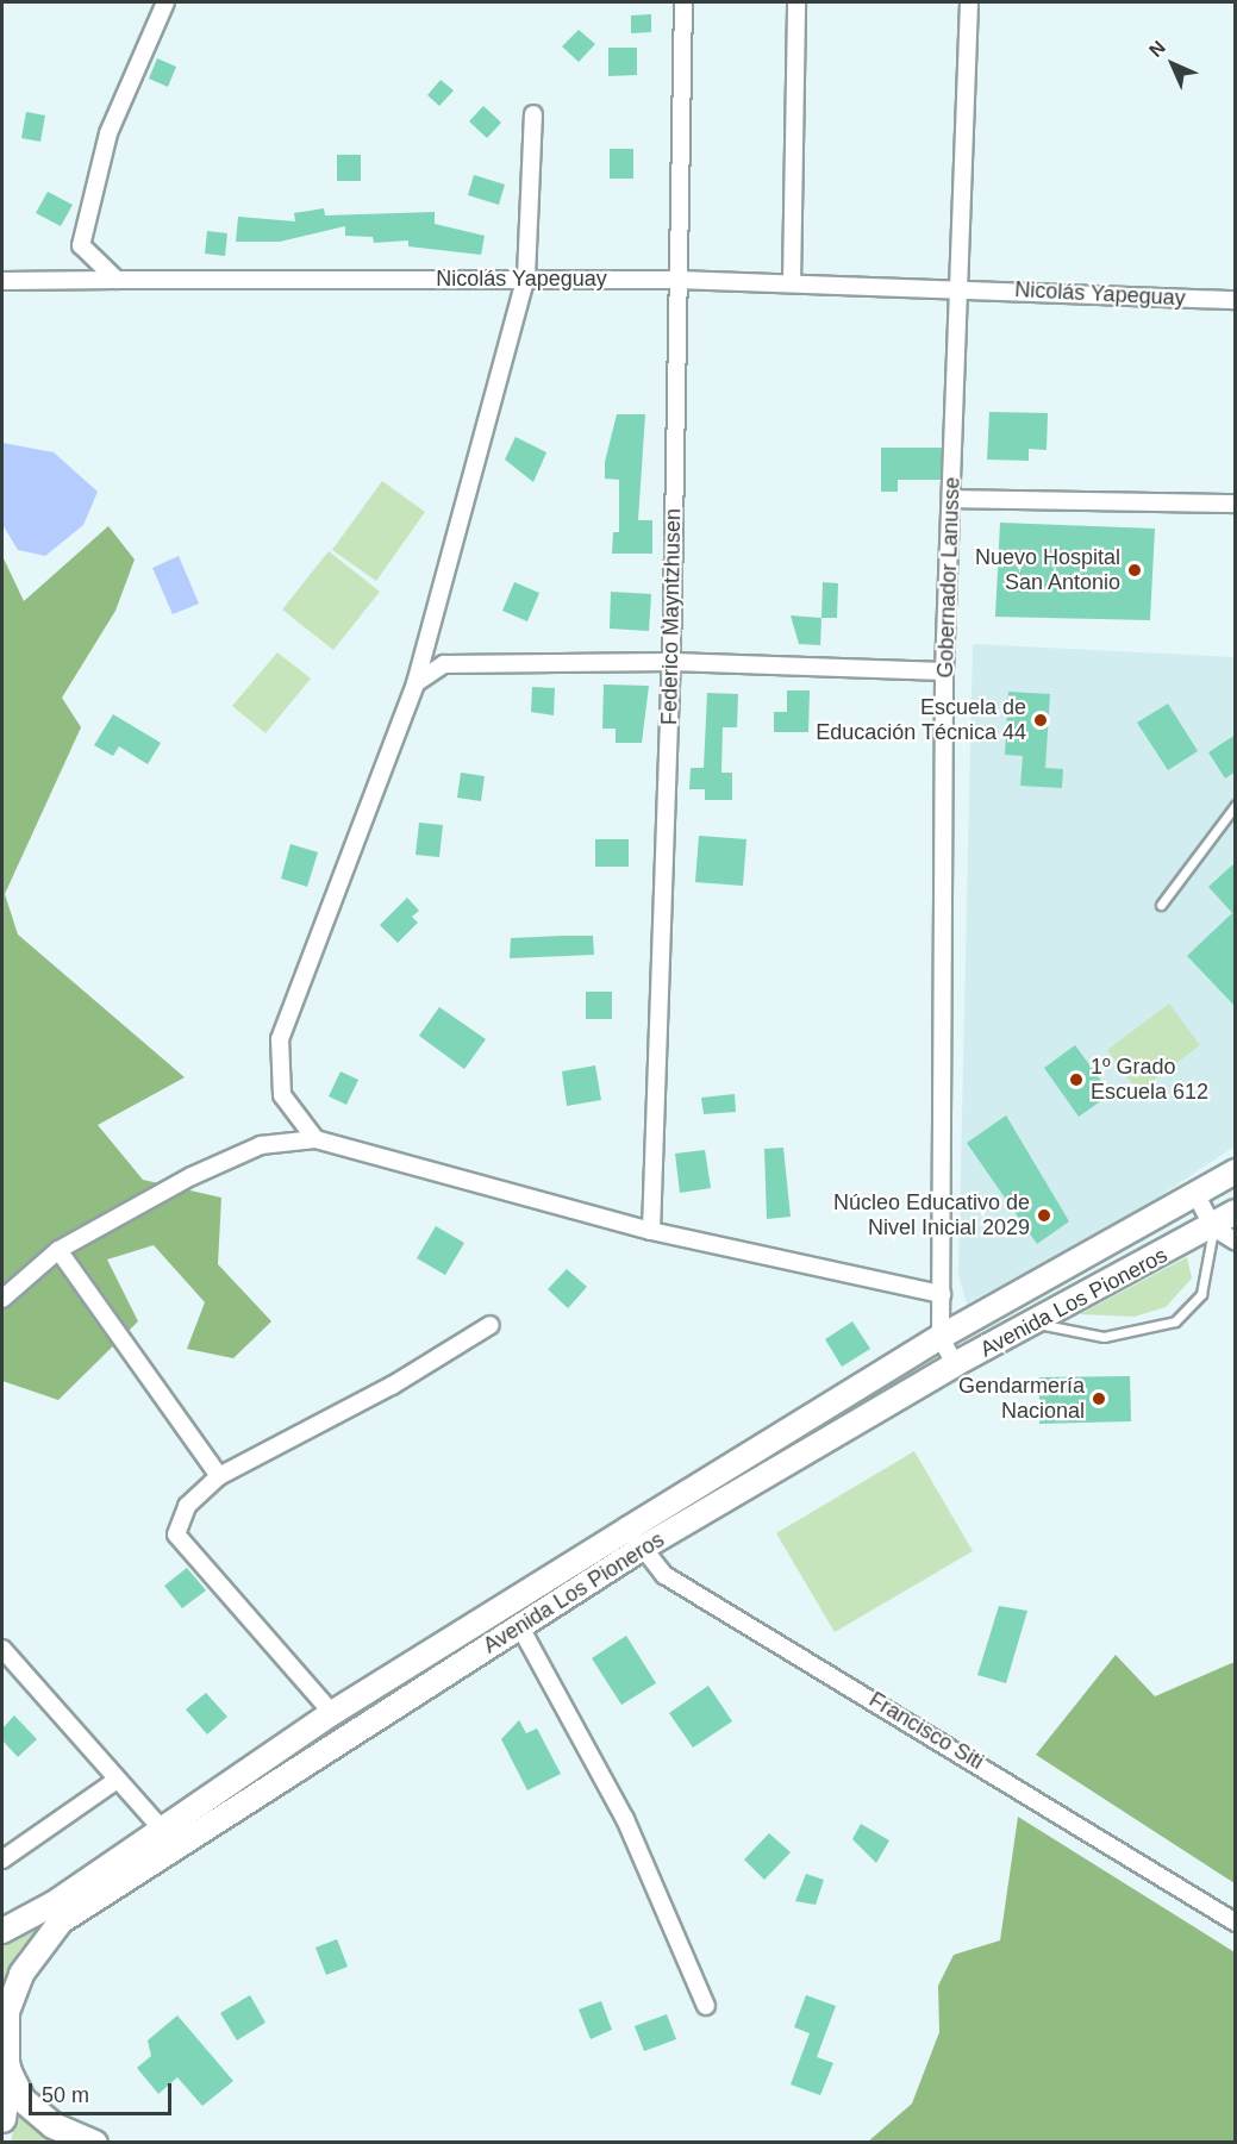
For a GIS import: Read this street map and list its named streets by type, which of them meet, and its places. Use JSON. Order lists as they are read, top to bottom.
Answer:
{
  "streets": {
    "main road": ["Avenida Los Pioneros"],
    "street": [
      "Nicolás Yapeguay",
      "Gobernador Lanusse",
      "Federico Mayntzhusen",
      "Francisco Siti"
    ]
  },
  "crossings": [
    ["Nicolás Yapeguay", "Gobernador Lanusse"],
    ["Nicolás Yapeguay", "Federico Mayntzhusen"],
    ["Gobernador Lanusse", "Avenida Los Pioneros"],
    ["Avenida Los Pioneros", "Francisco Siti"]
  ],
  "places": [
    "Nuevo Hospital San Antonio",
    "Escuela de Educación Técnica 44",
    "1º Grado Escuela 612",
    "Núcleo Educativo de Nivel Inicial 2029",
    "Gendarmería Nacional"
  ],
  "scale_bar": "50 m",
  "north": "top left"
}
